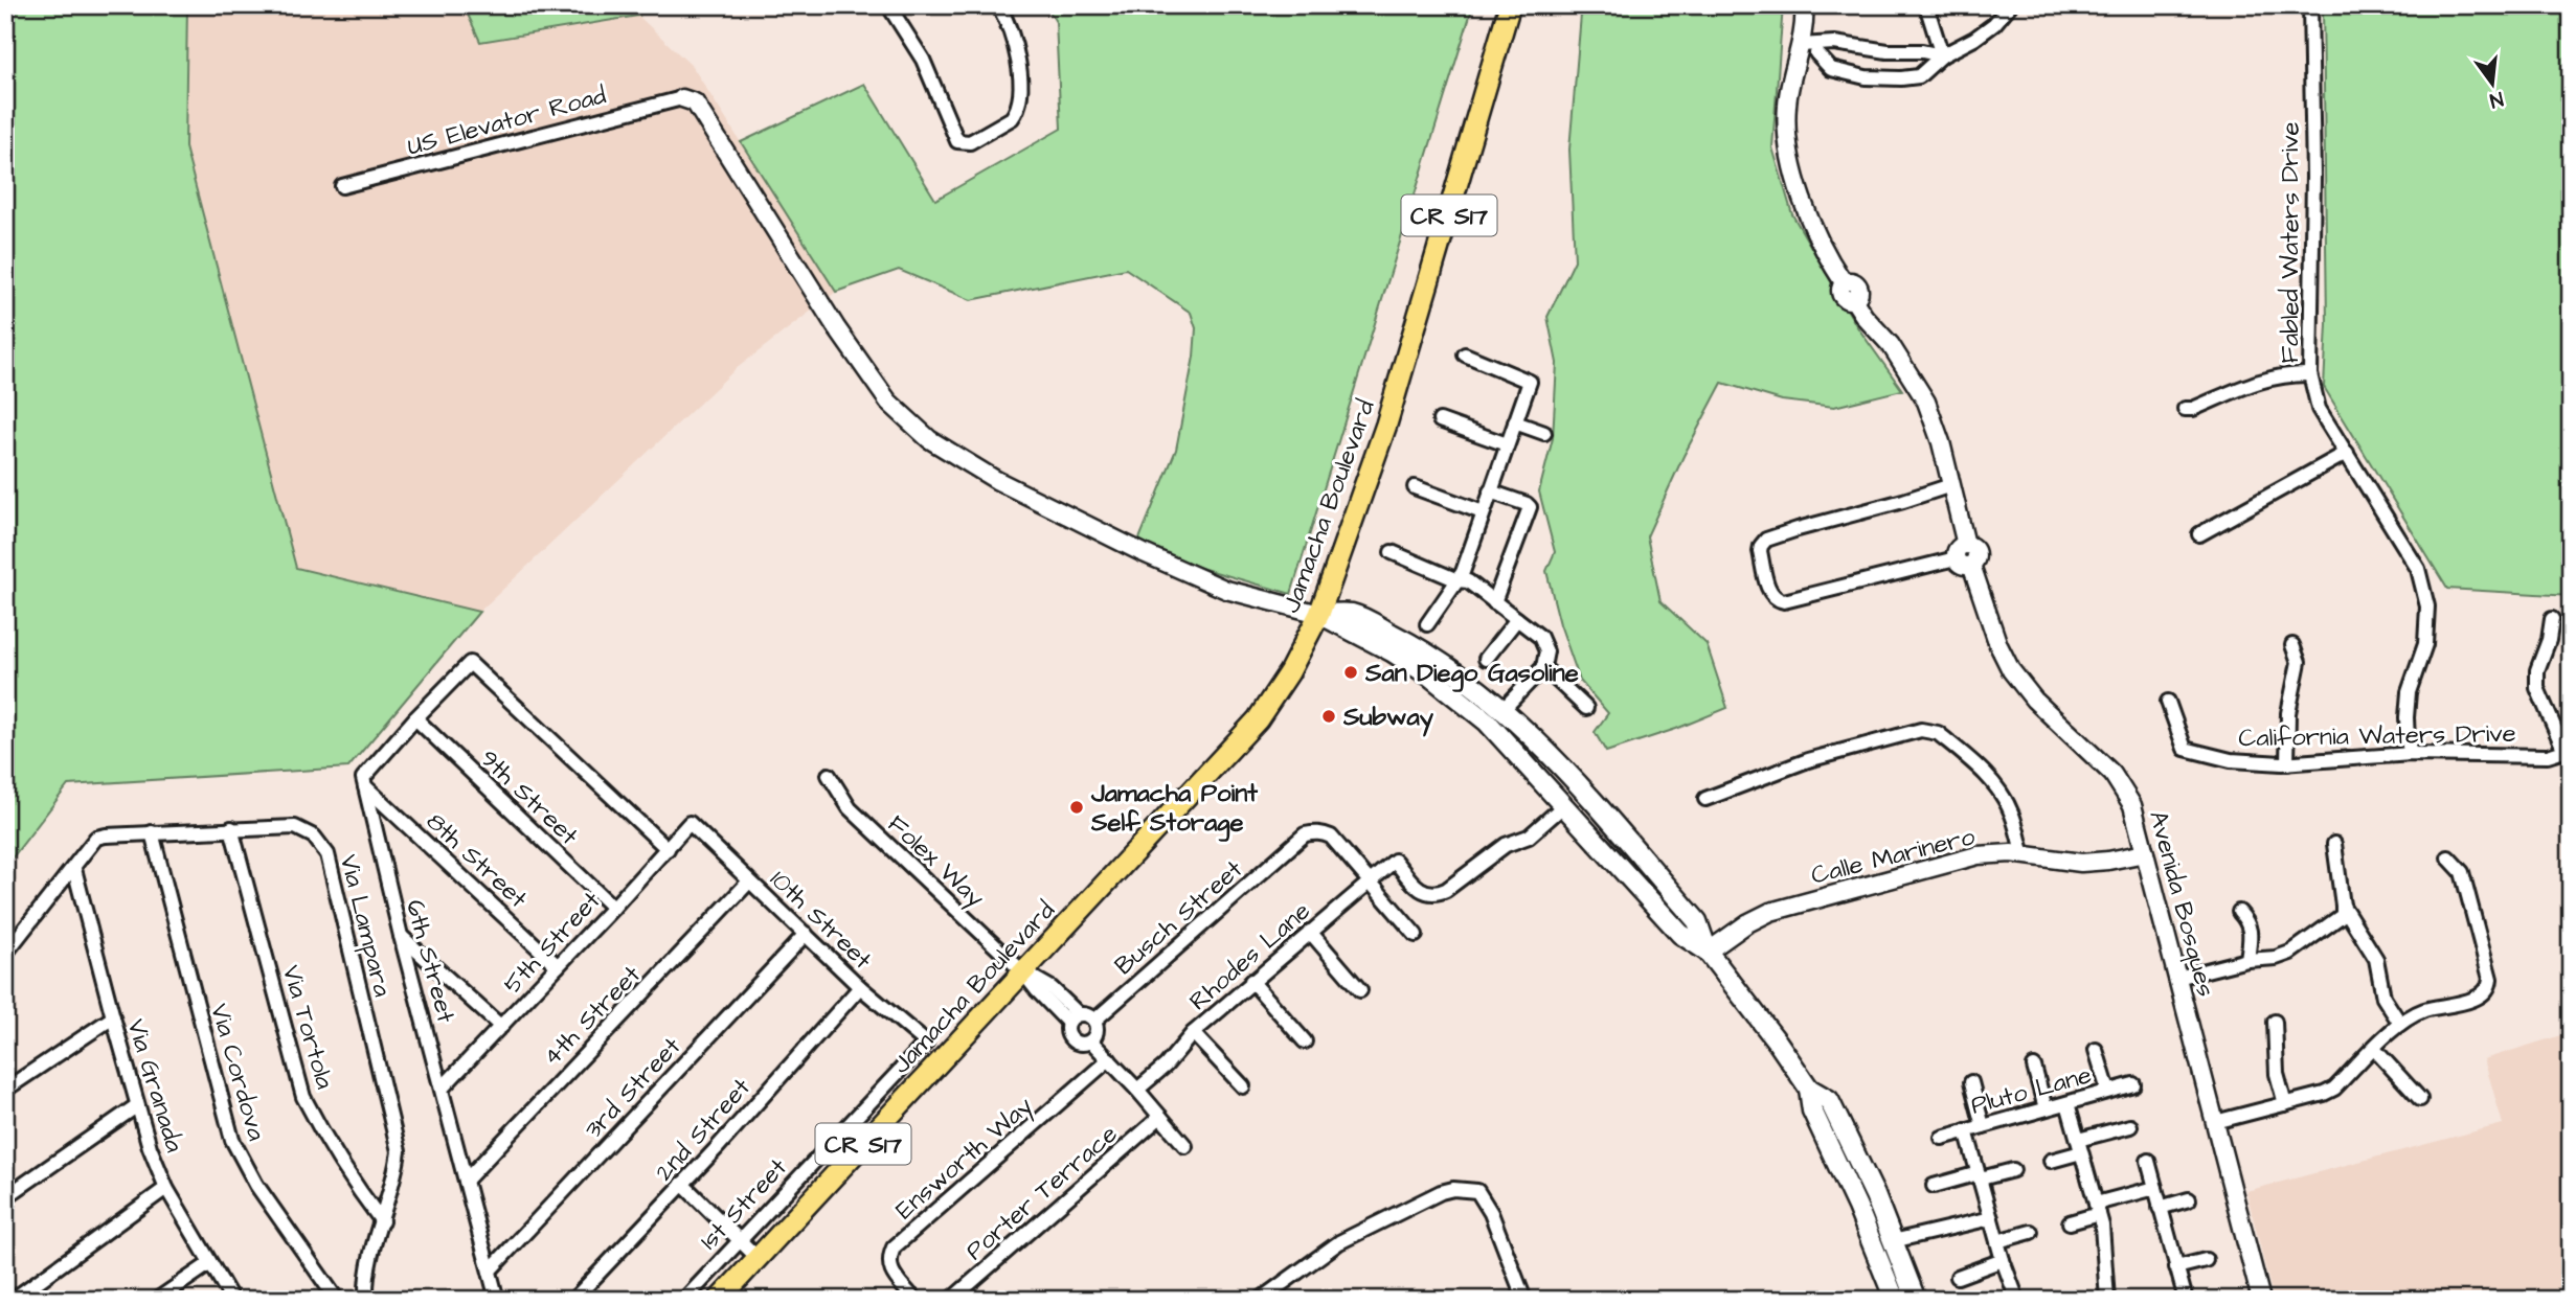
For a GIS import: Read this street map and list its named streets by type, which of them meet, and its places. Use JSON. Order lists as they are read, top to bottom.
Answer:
{
  "streets": {
    "main road": ["CR S17", "Jamacha Boulevard"],
    "street": [
      "US Elevator Road",
      "Fabled Waters Drive",
      "California Waters Drive",
      "9th Street",
      "Calle Marinero",
      "8th Street",
      "Folex Way",
      "Avenida Bosques",
      "Busch Street",
      "10th Street",
      "Via Lampara",
      "5th Street",
      "Rhodes Lane",
      "6th Street",
      "4th Street",
      "Via Tortola",
      "Via Cordova",
      "Via Granada",
      "3rd Street",
      "Pluto Lane",
      "2nd Street",
      "Ensworth Way",
      "Porter Terrace",
      "1st Street"
    ]
  },
  "crossings": [
    ["Fabled Waters Drive", "California Waters Drive"],
    ["Jamacha Boulevard", "Folex Way"],
    ["9th Street", "5th Street"],
    ["Calle Marinero", "Avenida Bosques"],
    ["8th Street", "5th Street"],
    ["8th Street", "6th Street"],
    ["Folex Way", "Busch Street"],
    ["Busch Street", "Rhodes Lane"],
    ["10th Street", "5th Street"],
    ["10th Street", "4th Street"],
    ["10th Street", "3rd Street"],
    ["10th Street", "2nd Street"],
    ["10th Street", "1st Street"],
    ["Via Lampara", "Via Tortola"],
    ["Via Lampara", "Via Cordova"],
    ["Via Lampara", "Via Granada"],
    ["5th Street", "6th Street"],
    ["6th Street", "4th Street"],
    ["6th Street", "3rd Street"]
  ],
  "places": ["San Diego Gasoline", "Subway", "Jamacha Point Self Storage"],
  "north": "bottom"
}
